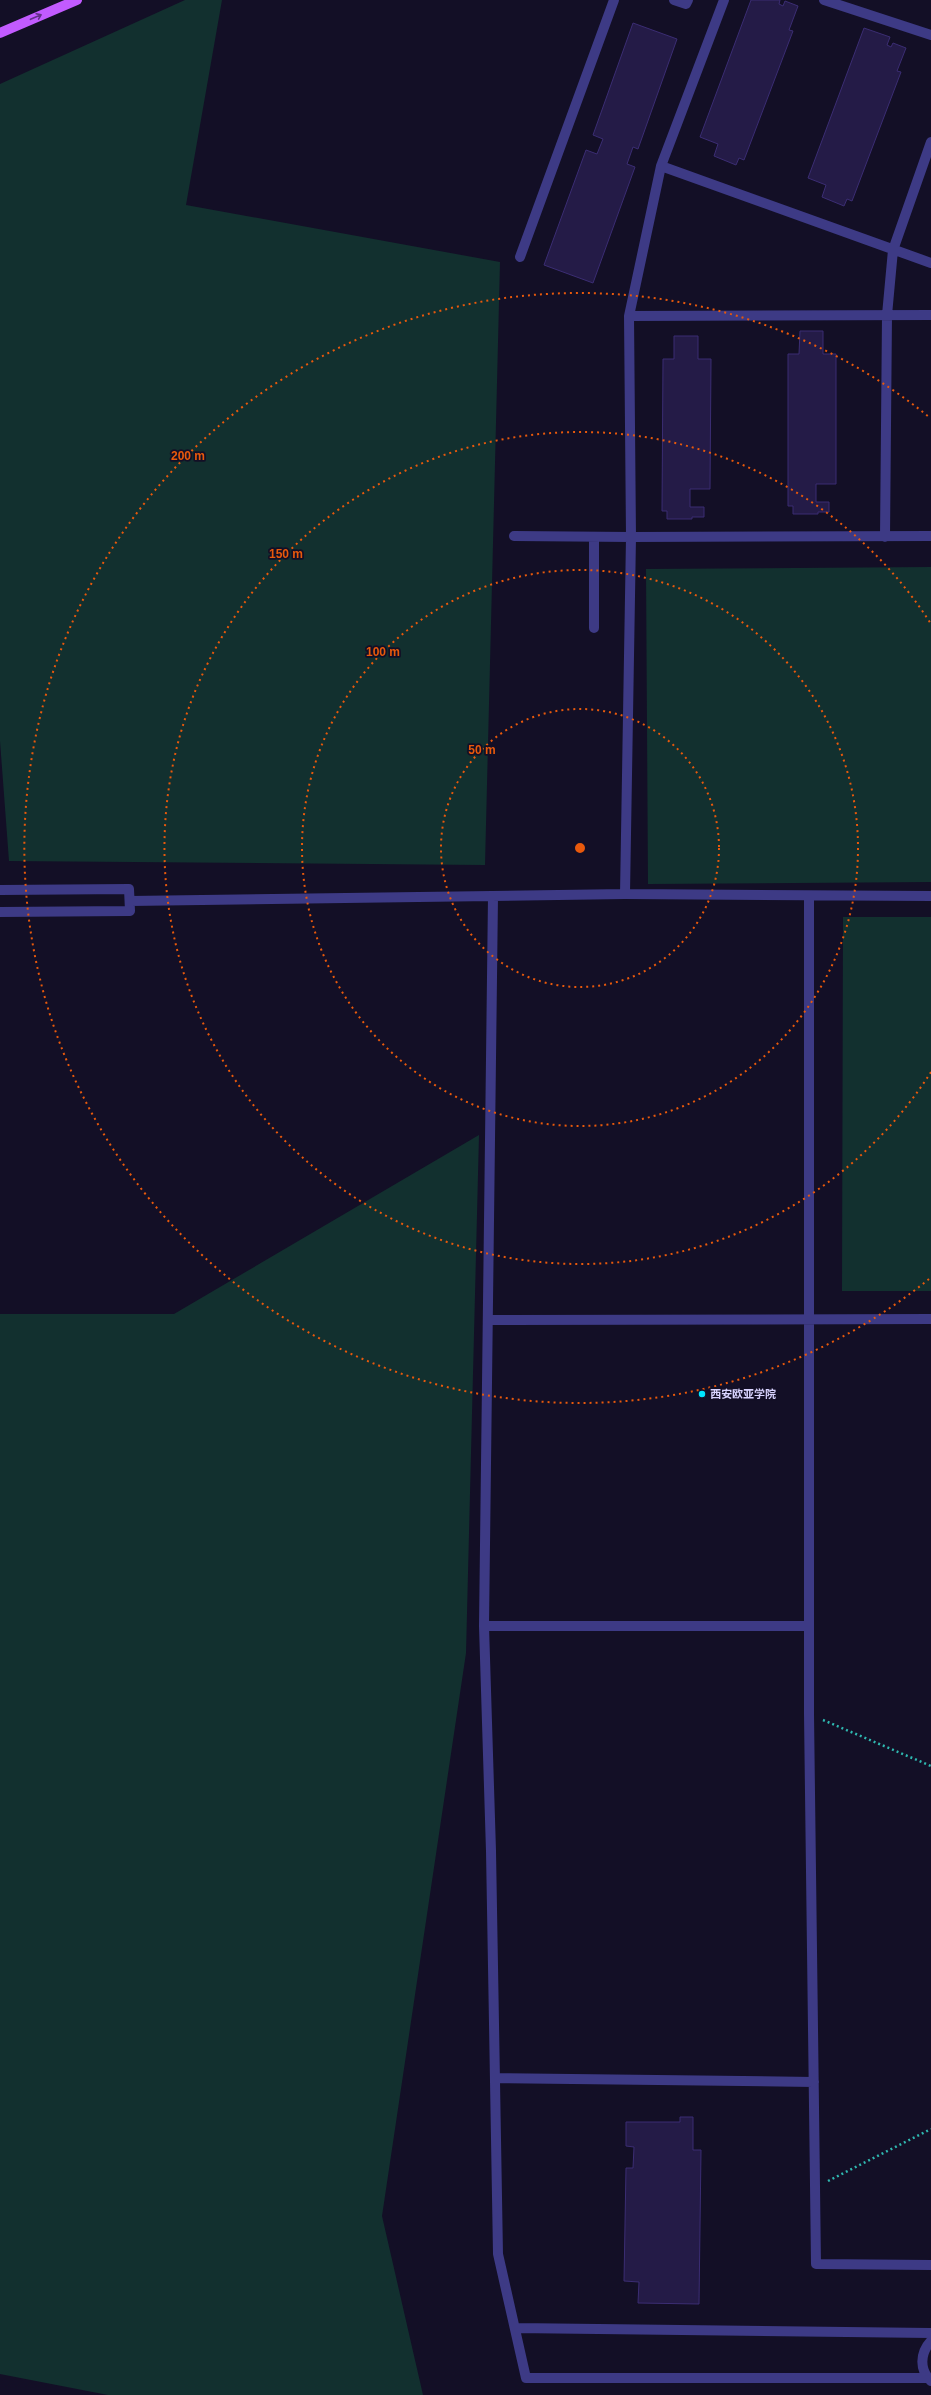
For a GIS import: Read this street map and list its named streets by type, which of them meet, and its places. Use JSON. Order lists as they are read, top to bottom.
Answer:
{
  "places": ["西安欧亚学院"],
  "rings": [
    "200 m",
    "150 m",
    "100 m",
    "50 m"
  ]
}
